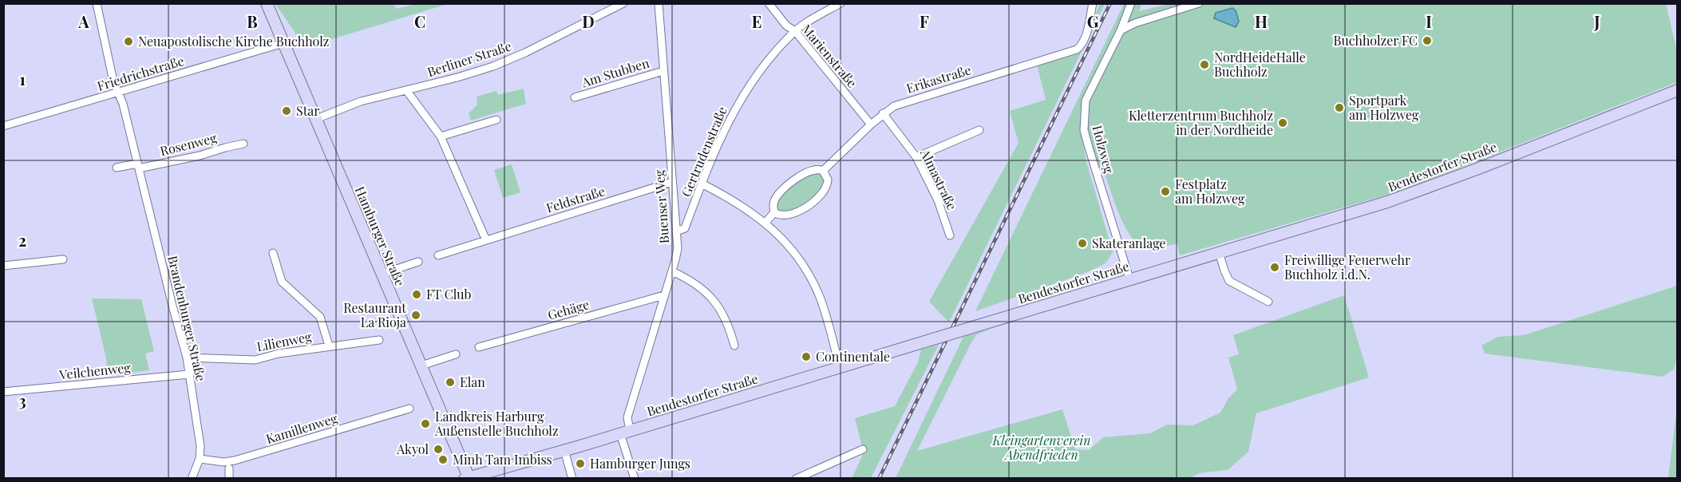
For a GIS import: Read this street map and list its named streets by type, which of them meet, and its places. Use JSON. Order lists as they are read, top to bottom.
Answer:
{
  "streets": {
    "street": [
      "Marienstraße",
      "Berliner Straße",
      "Am Stubben",
      "Friedrichstraße",
      "Erikastraße",
      "Rosenweg",
      "Holzweg",
      "Gertrudenstraße",
      "Bendestorfer Straße",
      "Almastraße",
      "Feldstraße",
      "Buenser Weg",
      "Hamburger Straße",
      "Gehäge",
      "Brandenburger Straße",
      "Lilienweg",
      "Veilchenweg",
      "Kamillenweg"
    ]
  },
  "crossings": [
    ["Marienstraße", "Erikastraße"],
    ["Marienstraße", "Gertrudenstraße"],
    ["Berliner Straße", "Hamburger Straße"],
    ["Am Stubben", "Buenser Weg"],
    ["Friedrichstraße", "Hamburger Straße"],
    ["Friedrichstraße", "Brandenburger Straße"],
    ["Erikastraße", "Almastraße"],
    ["Rosenweg", "Brandenburger Straße"],
    ["Holzweg", "Bendestorfer Straße"],
    ["Gertrudenstraße", "Buenser Weg"],
    ["Bendestorfer Straße", "Buenser Weg"],
    ["Bendestorfer Straße", "Hamburger Straße"],
    ["Feldstraße", "Buenser Weg"],
    ["Buenser Weg", "Gehäge"],
    ["Brandenburger Straße", "Lilienweg"],
    ["Brandenburger Straße", "Veilchenweg"],
    ["Brandenburger Straße", "Kamillenweg"]
  ],
  "parks": ["Kleingartenverein Abendfrieden"],
  "places": [
    "Buchholzer FC",
    "Neuapostolische Kirche Buchholz",
    "NordHeideHalle Buchholz",
    "Sportpark am Holzweg",
    "Star",
    "Kletterzentrum Buchholz in der Nordheide",
    "Festplatz am Holzweg",
    "Skateranlage",
    "Freiwillige Feuerwehr Buchholz i.d.N.",
    "FT Club",
    "Restaurant La Rioja",
    "Continentale",
    "Elan",
    "Landkreis Harburg Außenstelle Buchholz",
    "Akyol",
    "Minh Tam Imbiss",
    "Hamburger Jungs"
  ],
  "grid": {
    "columns": [
      "A",
      "B",
      "C",
      "D",
      "E",
      "F",
      "G",
      "H",
      "I",
      "J"
    ],
    "rows": ["1", "2", "3"]
  }
}
